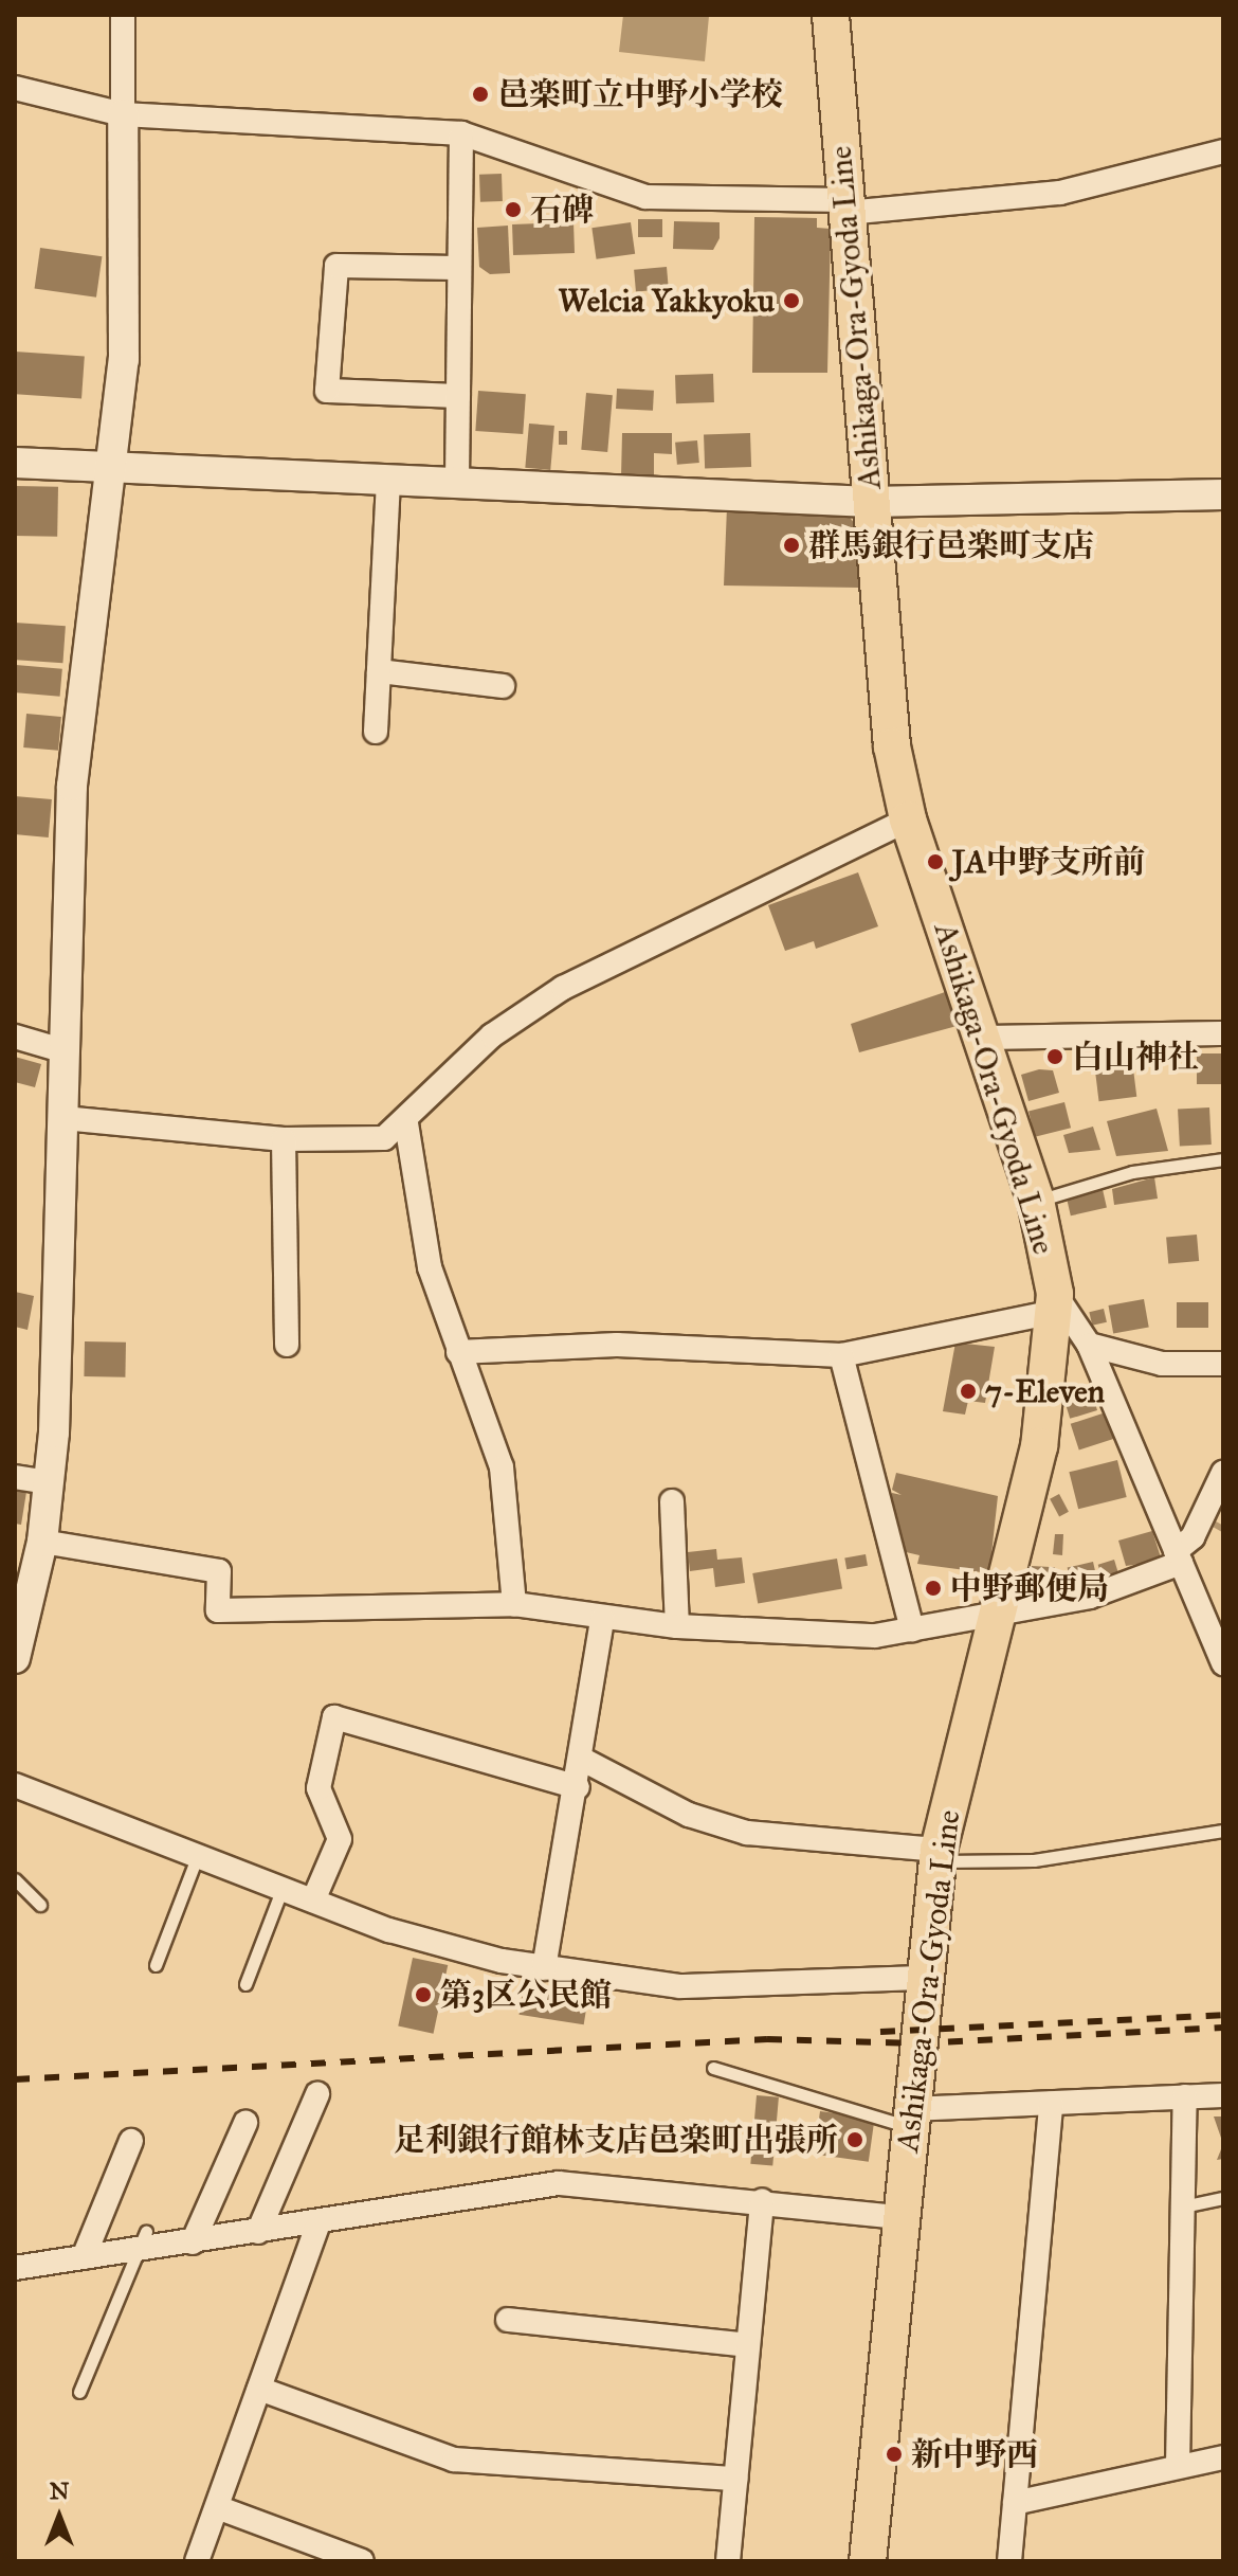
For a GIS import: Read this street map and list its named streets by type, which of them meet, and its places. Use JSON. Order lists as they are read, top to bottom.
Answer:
{
  "streets": {
    "main road": ["Ashikaga-Ora-Gyoda Line"]
  },
  "places": [
    "邑楽町立中野小学校",
    "石碑",
    "Welcia Yakkyoku",
    "群馬銀行邑楽町支店",
    "JA中野支所前",
    "白山神社",
    "7-Eleven",
    "中野郵便局",
    "第3区公民館",
    "足利銀行館林支店邑楽町出張所",
    "新中野西"
  ],
  "north": "top"
}
